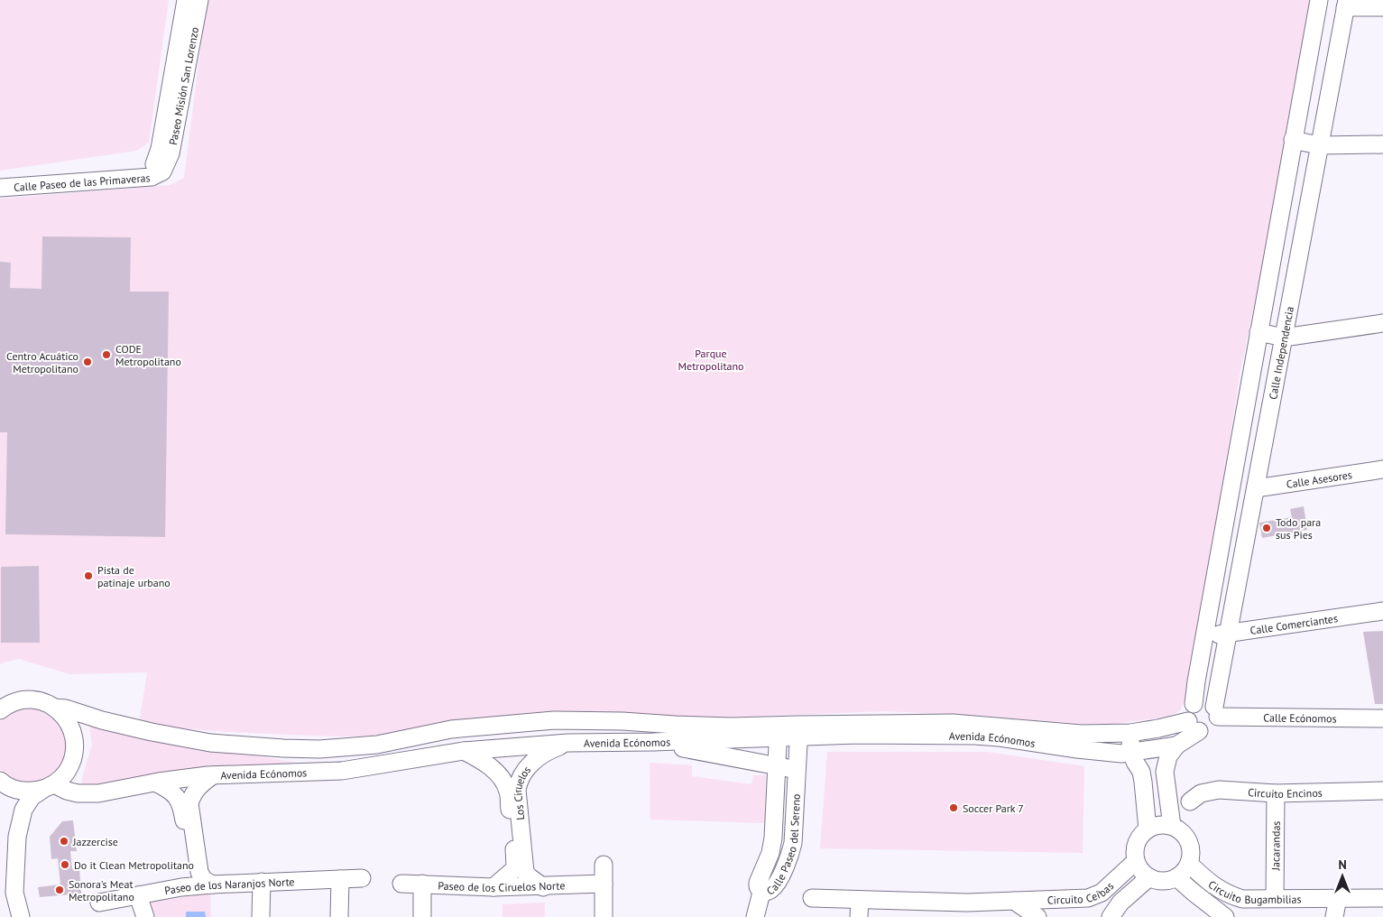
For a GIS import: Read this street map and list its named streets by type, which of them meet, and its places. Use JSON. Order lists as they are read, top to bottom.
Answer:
{
  "streets": {
    "street": [
      "Paseo Misión San Lorenzo",
      "Calle Paseo de las Primaveras",
      "Calle Independencia",
      "Calle Asesores",
      "Calle Comerciantes",
      "Calle Ecónomos",
      "Avenida Ecónomos",
      "Circuito Encinos",
      "Los Ciruelos",
      "Calle Paseo del Sereno",
      "Jacarandas",
      "Paseo de los Ciruelos Norte",
      "Paseo de los Naranjos Norte",
      "Circuito Bugambilias",
      "Circuito Ceibas"
    ]
  },
  "crossings": [
    ["Paseo Misión San Lorenzo", "Calle Paseo de las Primaveras"],
    ["Calle Independencia", "Calle Asesores"],
    ["Calle Independencia", "Calle Comerciantes"],
    ["Calle Independencia", "Calle Ecónomos"],
    ["Calle Independencia", "Avenida Ecónomos"],
    ["Calle Ecónomos", "Avenida Ecónomos"],
    ["Avenida Ecónomos", "Los Ciruelos"],
    ["Avenida Ecónomos", "Calle Paseo del Sereno"],
    ["Circuito Encinos", "Jacarandas"],
    ["Los Ciruelos", "Paseo de los Ciruelos Norte"],
    ["Jacarandas", "Circuito Bugambilias"],
    ["Circuito Bugambilias", "Circuito Ceibas"]
  ],
  "parks": ["Parque Metropolitano"],
  "places": [
    "CODE Metropolitano",
    "Centro Acuático Metropolitano",
    "Todo para sus Pies",
    "Pista de patinaje urbano",
    "Soccer Park 7",
    "Jazzercise",
    "Do it Clean Metropolitano",
    "Sonora's Meat Metropolitano"
  ],
  "north": "top"
}
